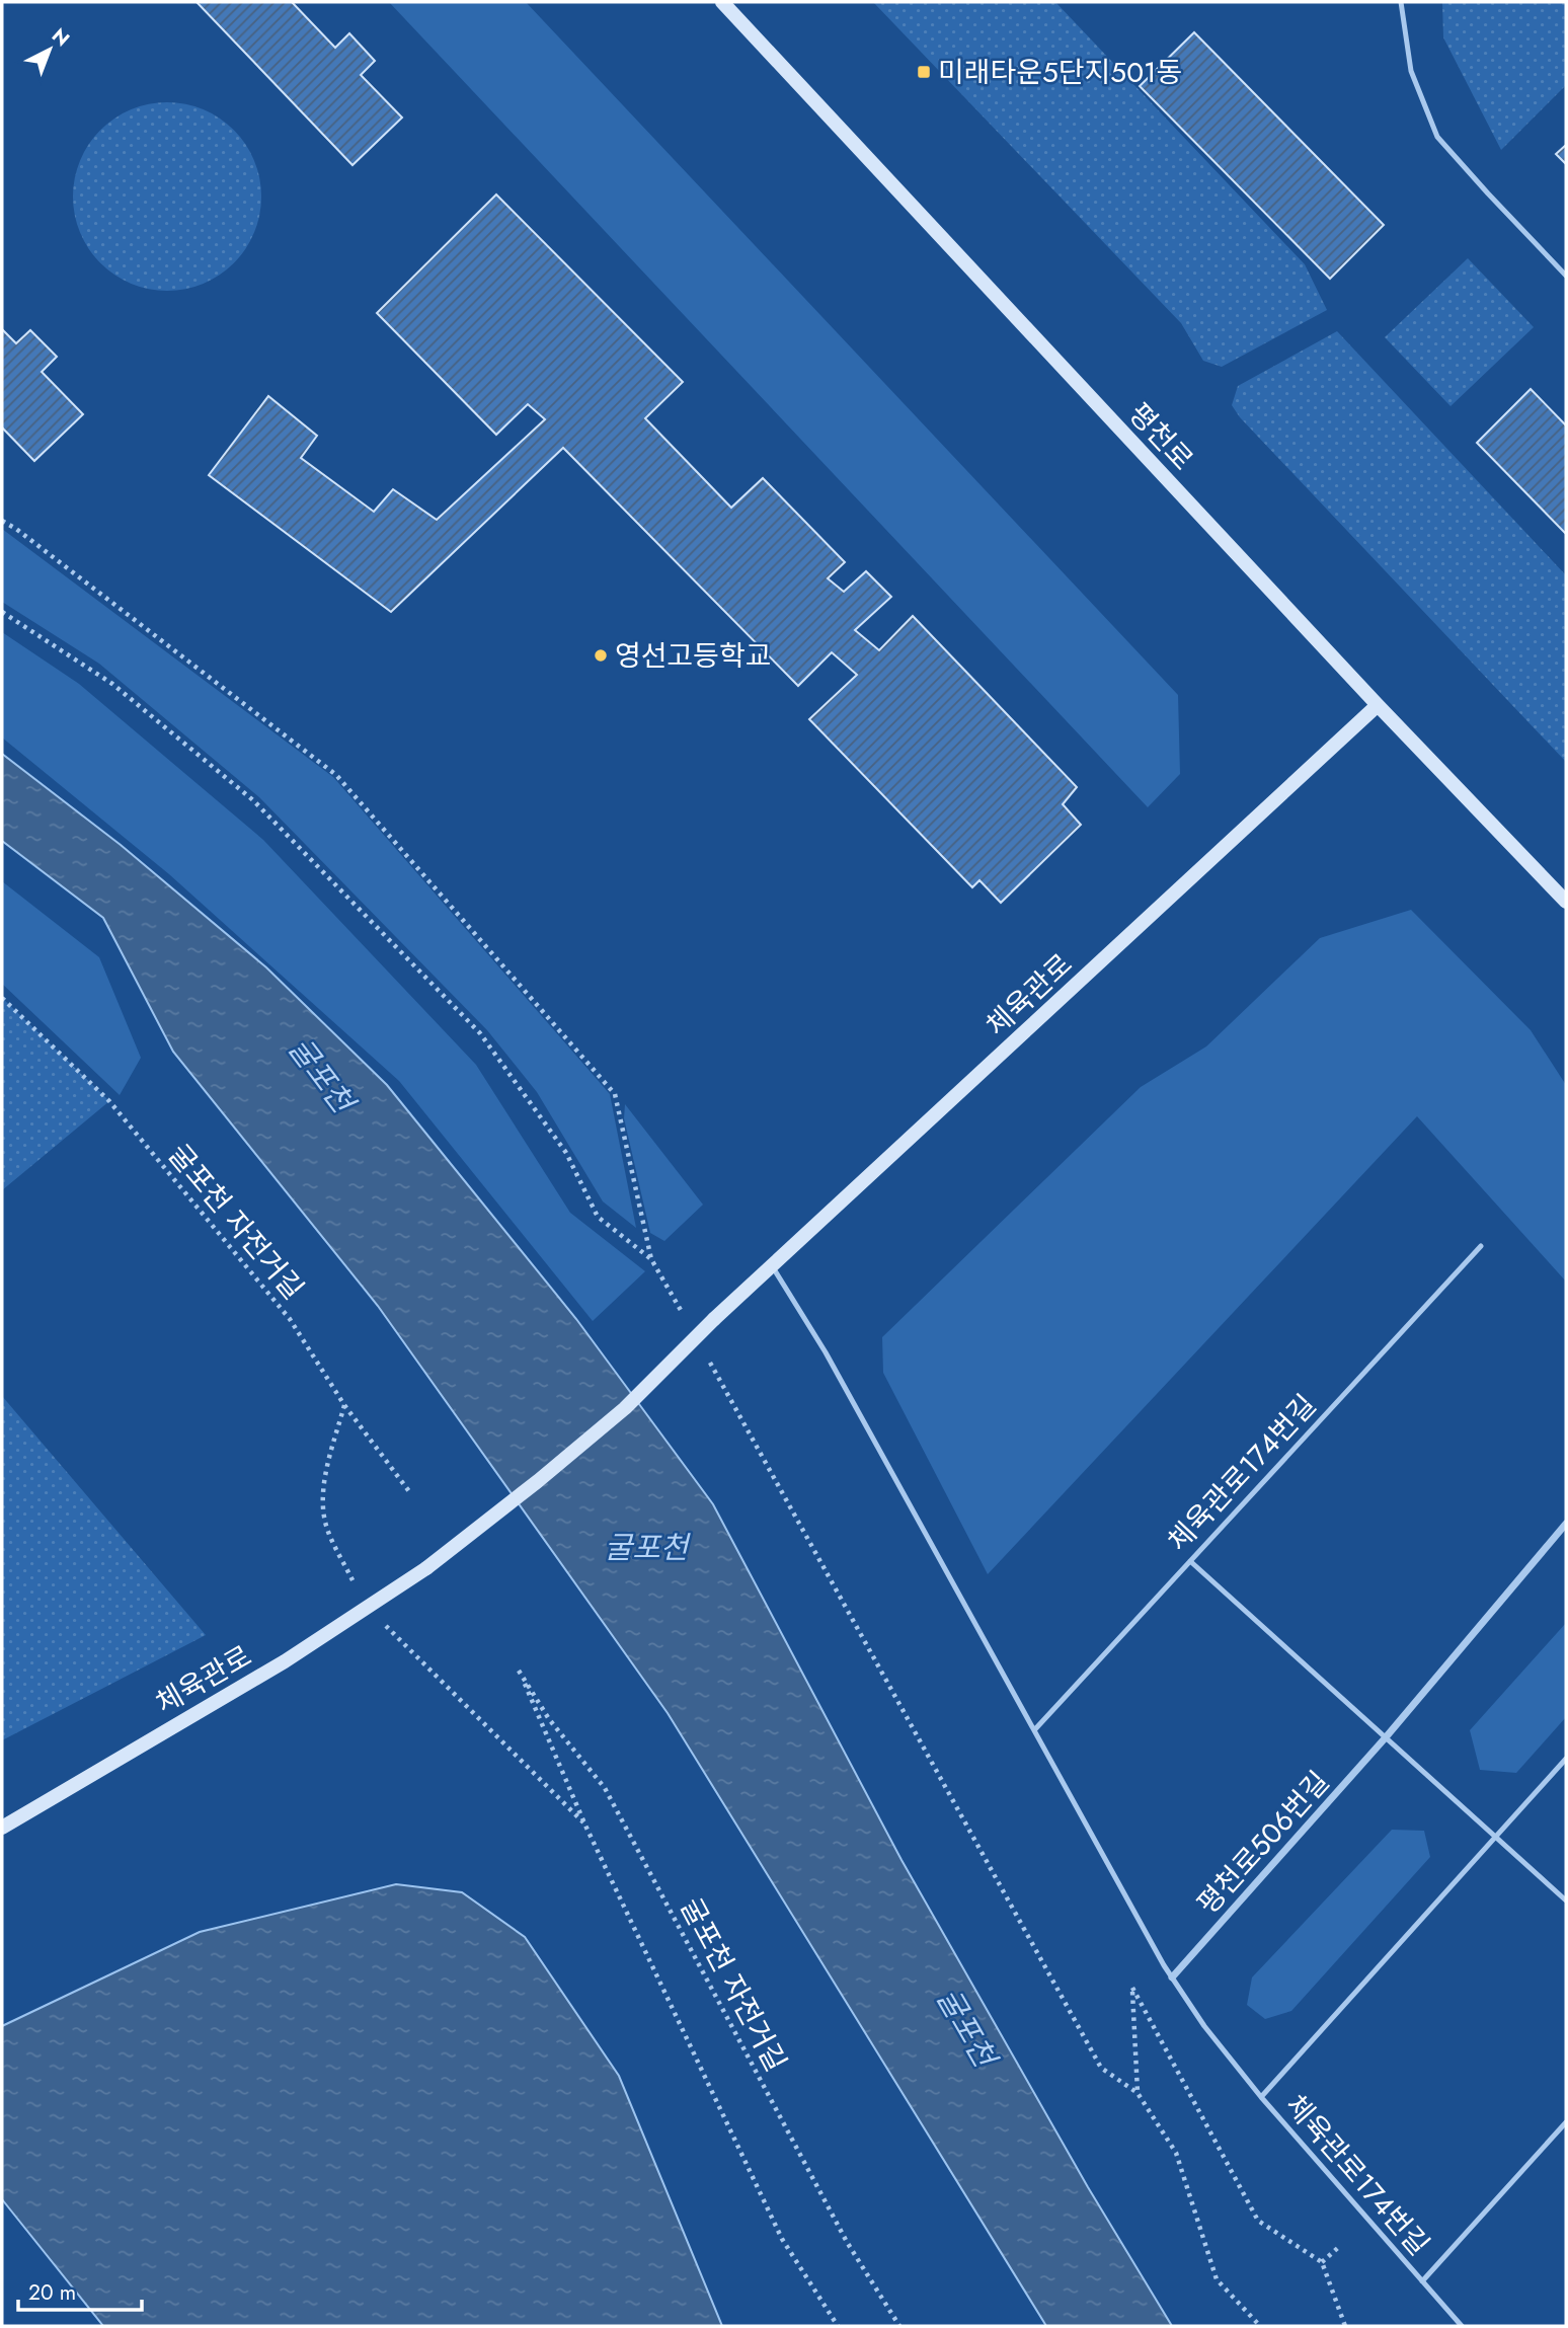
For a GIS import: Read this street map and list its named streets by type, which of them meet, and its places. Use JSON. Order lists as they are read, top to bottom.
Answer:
{
  "streets": {
    "street": ["평천로", "체육관로", "평천로506번길"],
    "lane": ["체육관로174번길"],
    "path": ["굴포천 자전거길"]
  },
  "crossings": [
    ["평천로", "체육관로"],
    ["체육관로", "체육관로174번길"],
    ["체육관로174번길", "평천로506번길"]
  ],
  "water": ["굴포천"],
  "places": {
    "transit": ["미래타운5단지501동"],
    "other": ["영선고등학교"]
  },
  "scale_bar": "20 m",
  "north": "top right"
}
